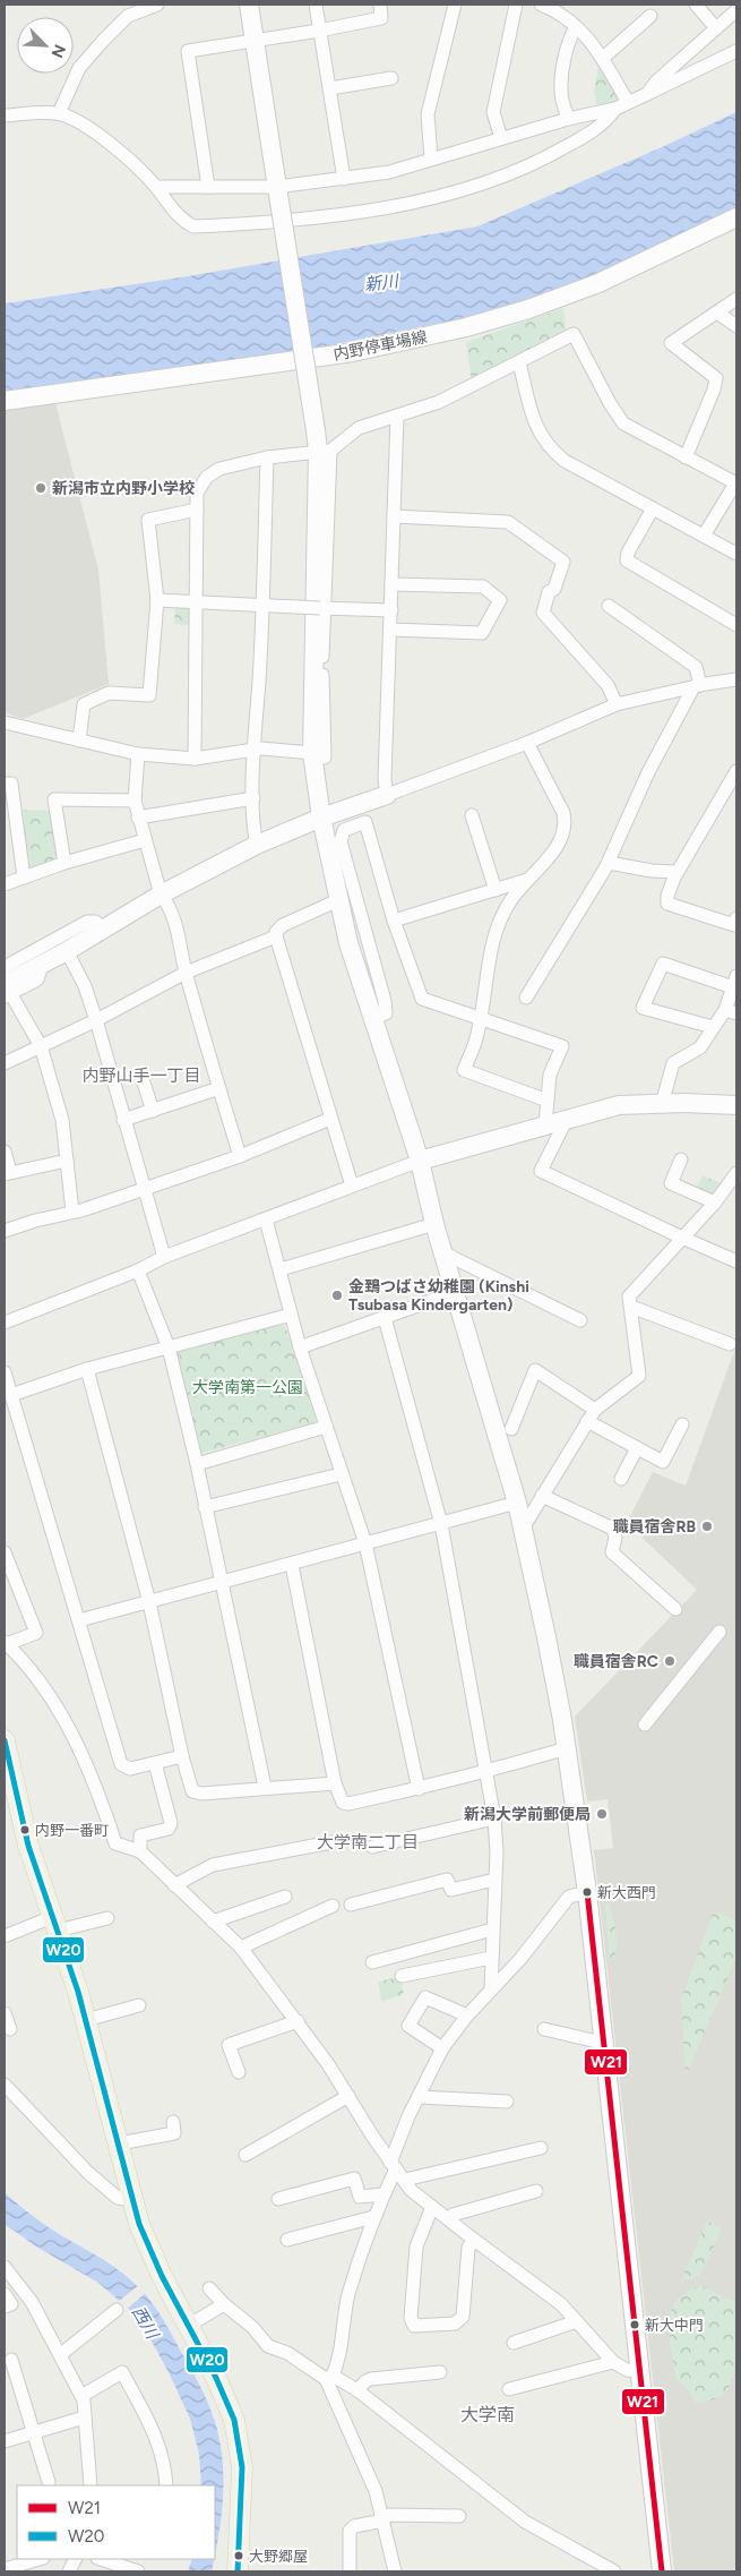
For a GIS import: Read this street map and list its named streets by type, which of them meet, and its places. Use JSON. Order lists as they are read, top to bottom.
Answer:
{
  "streets": {
    "street": ["内野停車場線"]
  },
  "districts": ["内野山手一丁目", "大学南二丁目", "大学南"],
  "water": ["新川", "西川"],
  "parks": ["大学南第一公園"],
  "places": [
    "新潟市立内野小学校",
    "金鵄つばさ幼稚園 (Kinshi Tsubasa Kindergarten)",
    "職員宿舎RB",
    "職員宿舎RC",
    "新潟大学前郵便局",
    "内野一番町",
    "新大西門",
    "新大中門",
    "大野郷屋"
  ],
  "lines": ["transit line W20", "transit line W21"],
  "legend": ["W21", "W20"],
  "north": "bottom right"
}
